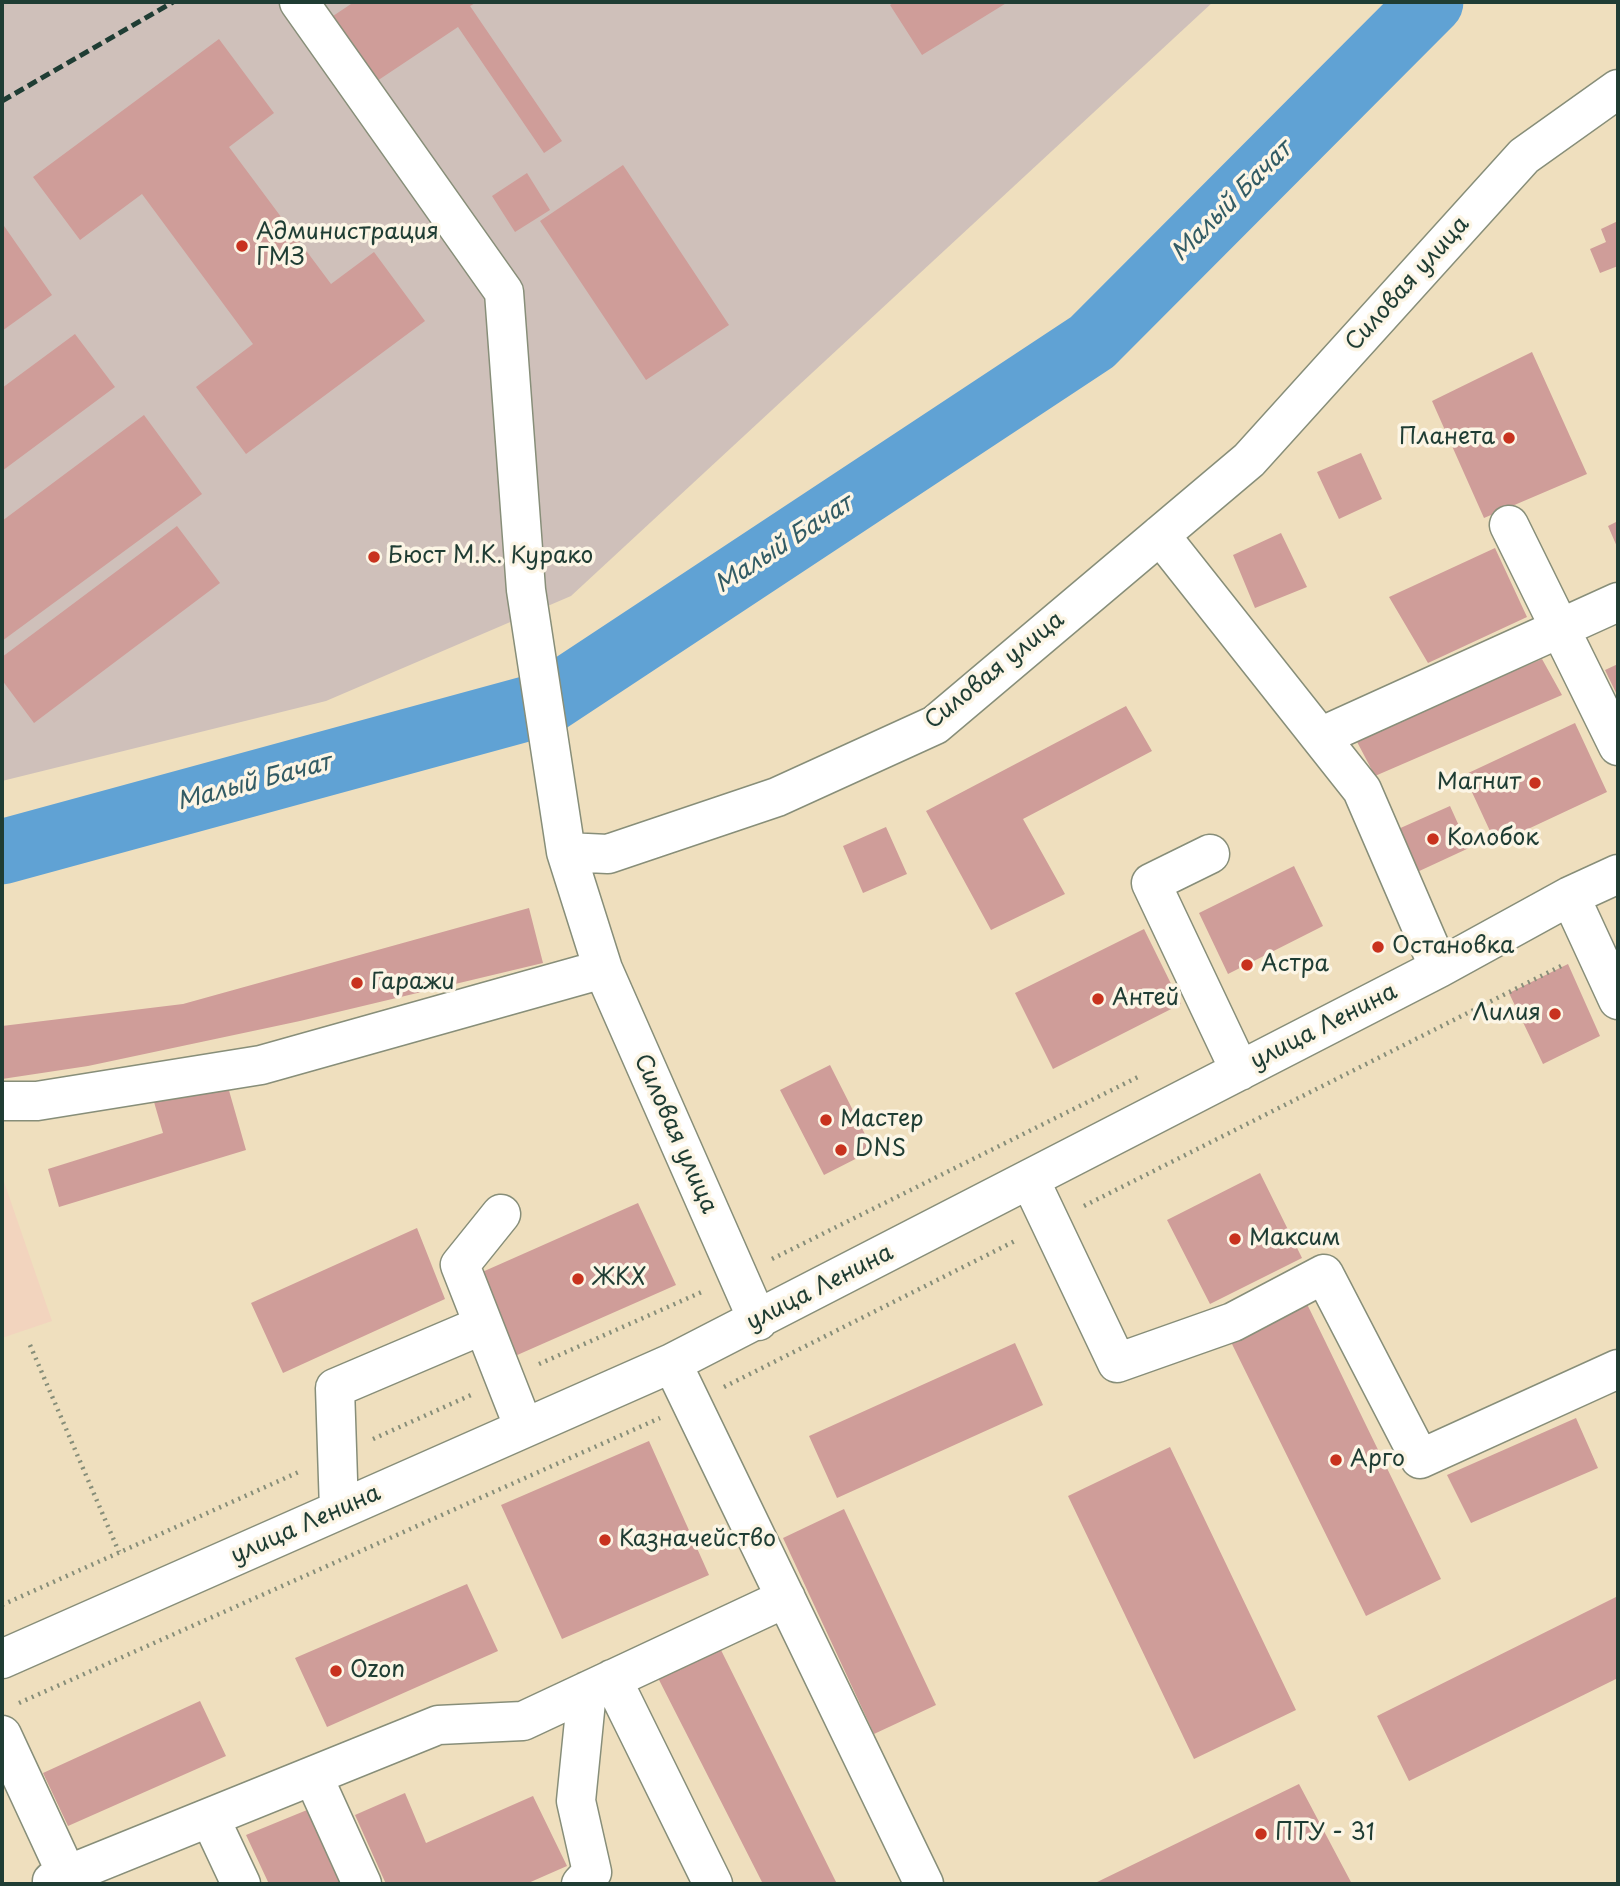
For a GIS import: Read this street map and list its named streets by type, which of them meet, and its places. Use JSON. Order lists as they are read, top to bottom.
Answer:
{
  "streets": {
    "street": ["Силовая улица", "улица Ленина"]
  },
  "crossings": [
    ["Силовая улица", "улица Ленина"]
  ],
  "water": ["Малый Бачат"],
  "places": [
    "Администрация ГМЗ",
    "Планета",
    "Бюст М.К. Курако",
    "Магнит",
    "Колобок",
    "Остановка",
    "Астра",
    "Гаражи",
    "Антей",
    "Лилия",
    "Мастер",
    "DNS",
    "Максим",
    "ЖКХ",
    "Арго",
    "Казначейство",
    "Ozon",
    "ПТУ - 31"
  ]
}
